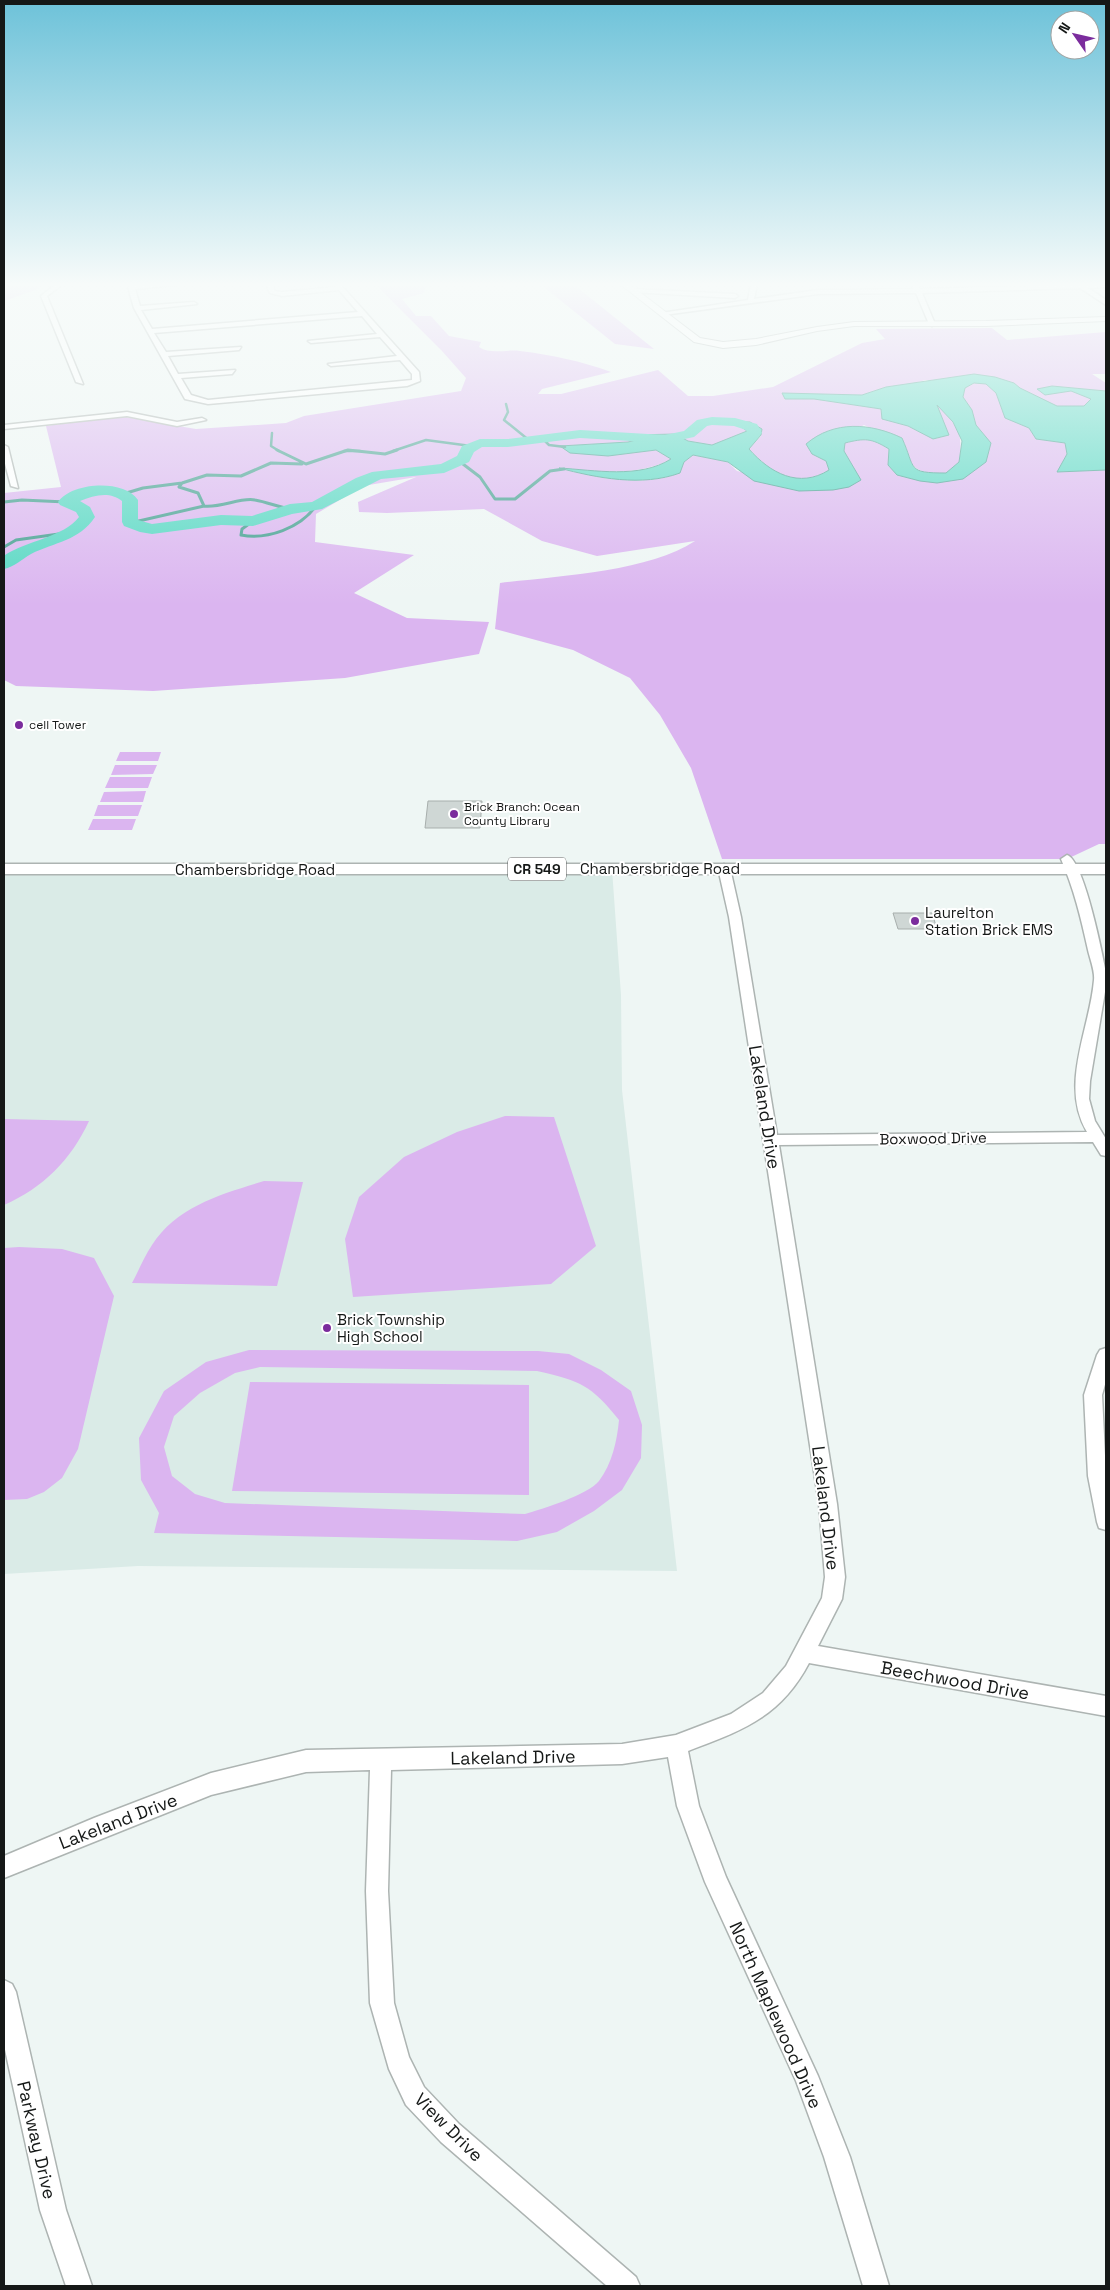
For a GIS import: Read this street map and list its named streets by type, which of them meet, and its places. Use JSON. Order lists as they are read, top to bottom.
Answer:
{
  "streets": {
    "main road": ["Chambersbridge Road", "CR 549"],
    "street": [
      "Lakeland Drive",
      "Boxwood Drive",
      "Beechwood Drive",
      "North Maplewood Drive",
      "View Drive",
      "Parkway Drive"
    ]
  },
  "crossings": [
    ["Chambersbridge Road", "Lakeland Drive"],
    ["Lakeland Drive", "Boxwood Drive"],
    ["Lakeland Drive", "Beechwood Drive"],
    ["Lakeland Drive", "North Maplewood Drive"],
    ["Lakeland Drive", "View Drive"]
  ],
  "places": [
    "cell Tower",
    "Brick Branch: Ocean County Library",
    "Laurelton Station Brick EMS",
    "Brick Township High School"
  ],
  "north": "top left"
}
